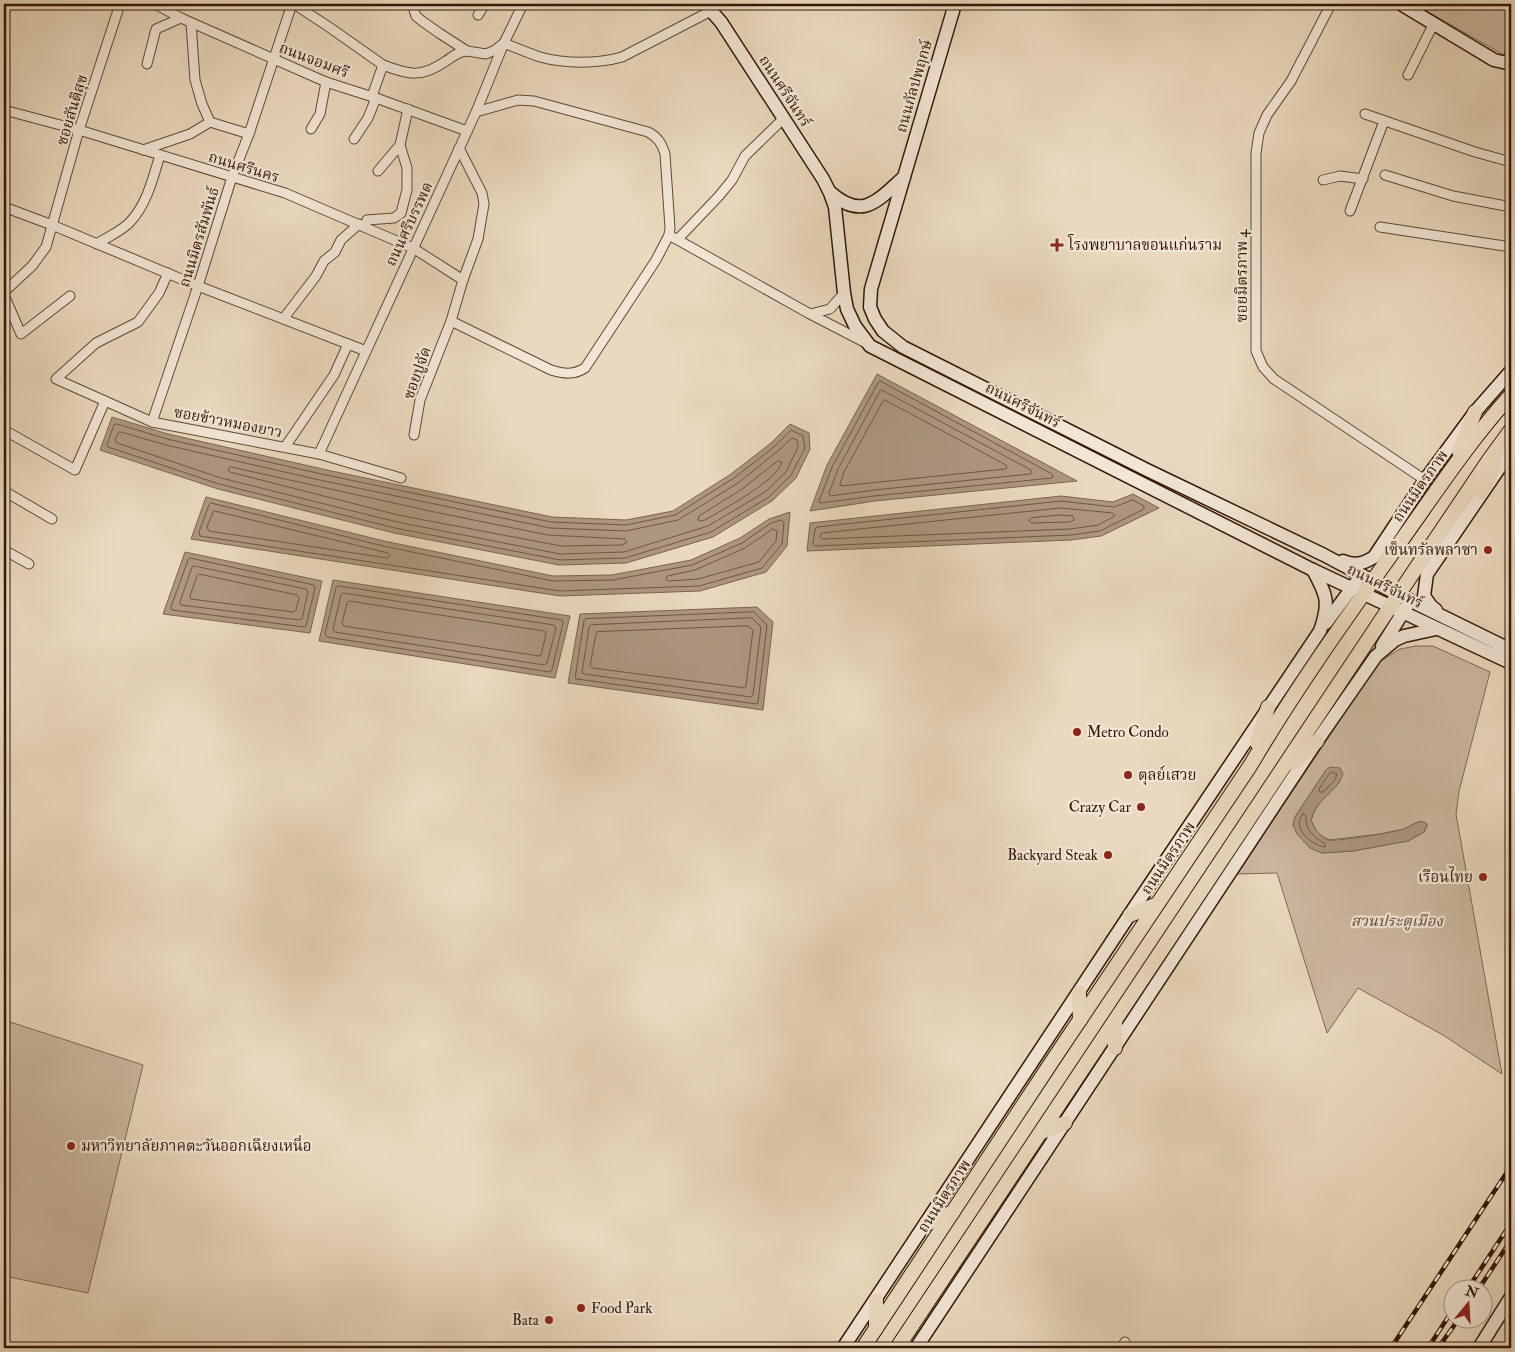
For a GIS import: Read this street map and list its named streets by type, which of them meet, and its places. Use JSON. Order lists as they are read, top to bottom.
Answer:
{
  "streets": {
    "main road": ["ถนนกัลปพฤกษ์", "ถนนศรีจันทร์", "ถนนมิตรภาพ"],
    "street": [
      "ถนนจอมศรี",
      "ซอยสันติสุข",
      "ถนนศรีนคร",
      "ถนนศรีบรรพด",
      "ถนนมิตรสัมพันธ์",
      "ซอยมิตรภาพ 4",
      "ซอยปูจัด",
      "ซอยข้าวหมองยาว"
    ]
  },
  "crossings": [
    ["ถนนจอมศรี", "ถนนศรีบรรพด"],
    ["ถนนจอมศรี", "ถนนมิตรสัมพันธ์"],
    ["ถนนกัลปพฤกษ์", "ถนนศรีจันทร์"],
    ["ถนนศรีจันทร์", "ถนนมิตรภาพ"],
    ["ซอยสันติสุข", "ถนนศรีนคร"],
    ["ถนนศรีนคร", "ถนนศรีบรรพด"],
    ["ถนนศรีนคร", "ถนนมิตรสัมพันธ์"],
    ["ถนนศรีนคร", "ซอยปูจัด"],
    ["ถนนศรีบรรพด", "ซอยปูจัด"],
    ["ถนนศรีบรรพด", "ซอยข้าวหมองยาว"],
    ["ถนนมิตรสัมพันธ์", "ซอยข้าวหมองยาว"],
    ["ซอยมิตรภาพ 4", "ถนนมิตรภาพ"]
  ],
  "parks": ["สวนประตูเมือง"],
  "places": {
    "health": ["โรงพยาบาลขอนแก่นราม"],
    "other": [
      "เซ็นทรัลพลาซา",
      "Metro Condo",
      "ตุลย์เสวย",
      "Crazy Car",
      "Backyard Steak",
      "เรือนไทย",
      "มหาวิทยาลัยภาคตะวันออกเฉียงเหนี่อ",
      "Food Park",
      "Bata"
    ]
  },
  "north": "top"
}
